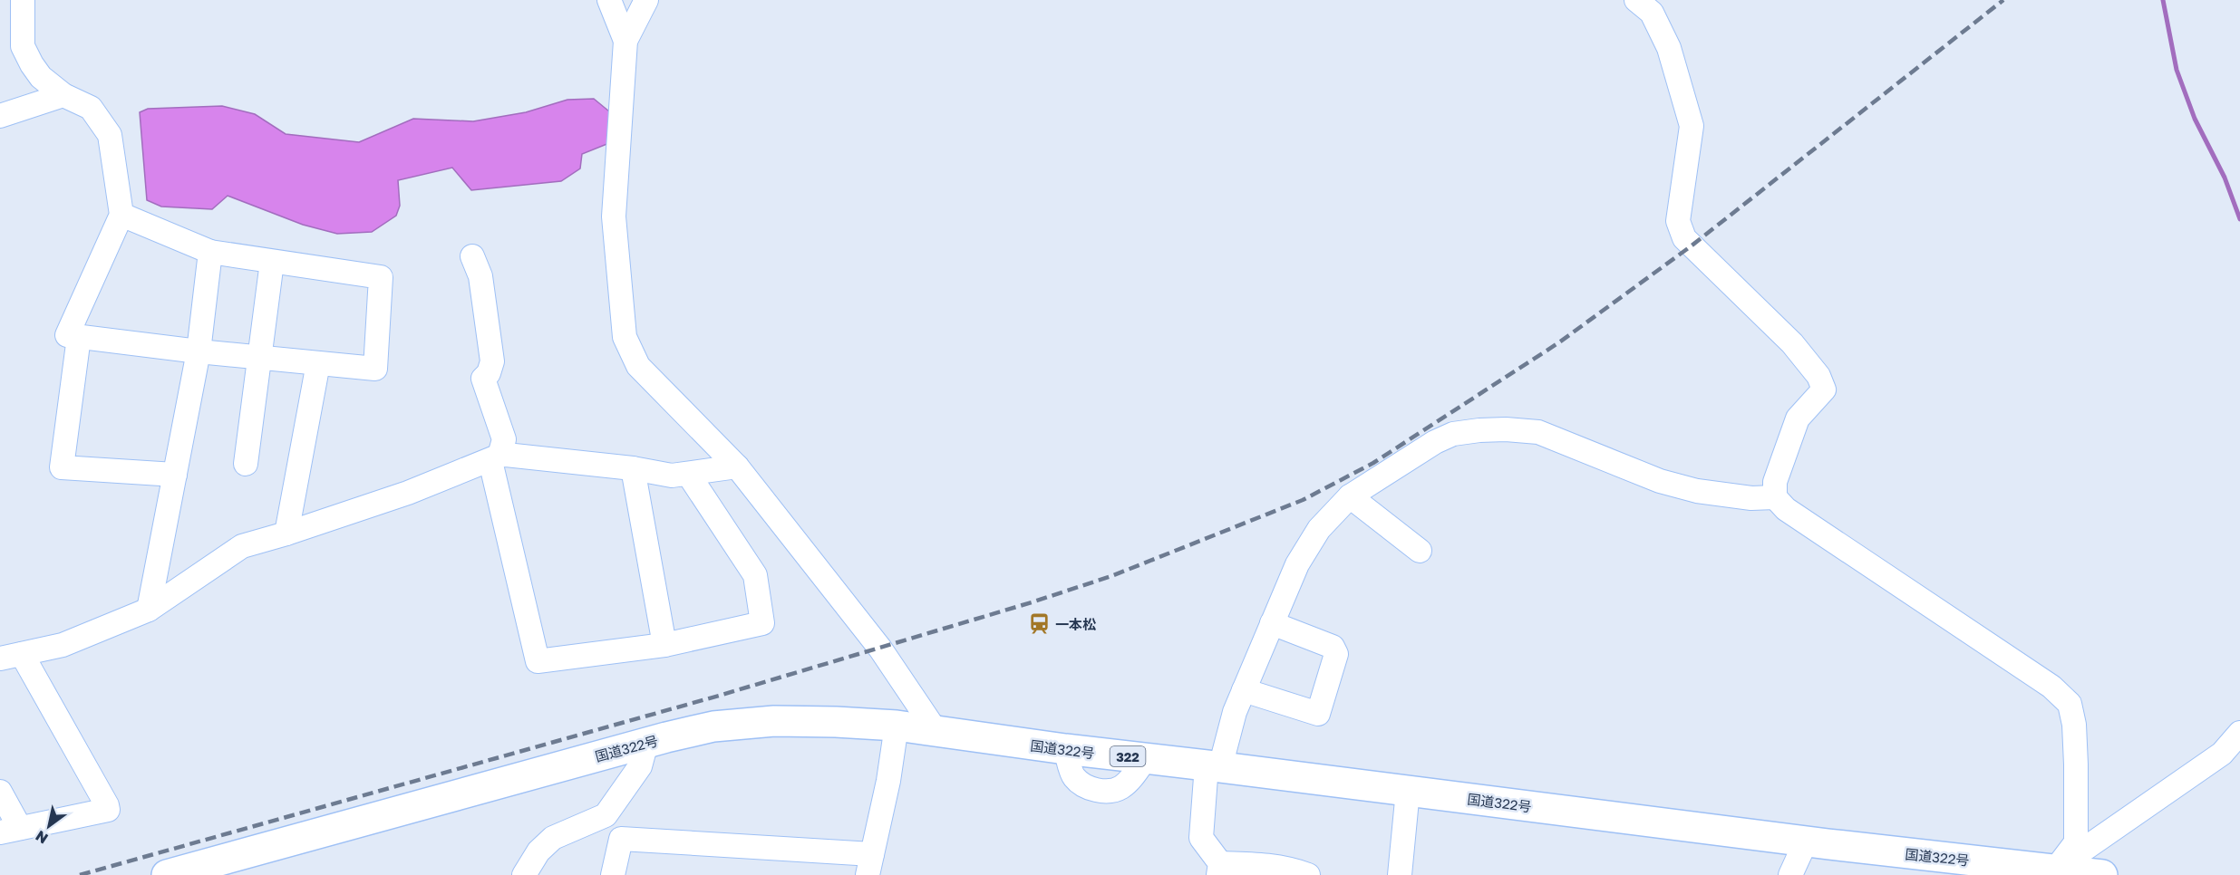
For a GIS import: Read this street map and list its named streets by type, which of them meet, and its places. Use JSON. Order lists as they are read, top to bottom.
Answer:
{
  "streets": {
    "highway": ["国道322号", "322"]
  },
  "places": {
    "station": ["一本松"]
  },
  "north": "bottom left"
}
